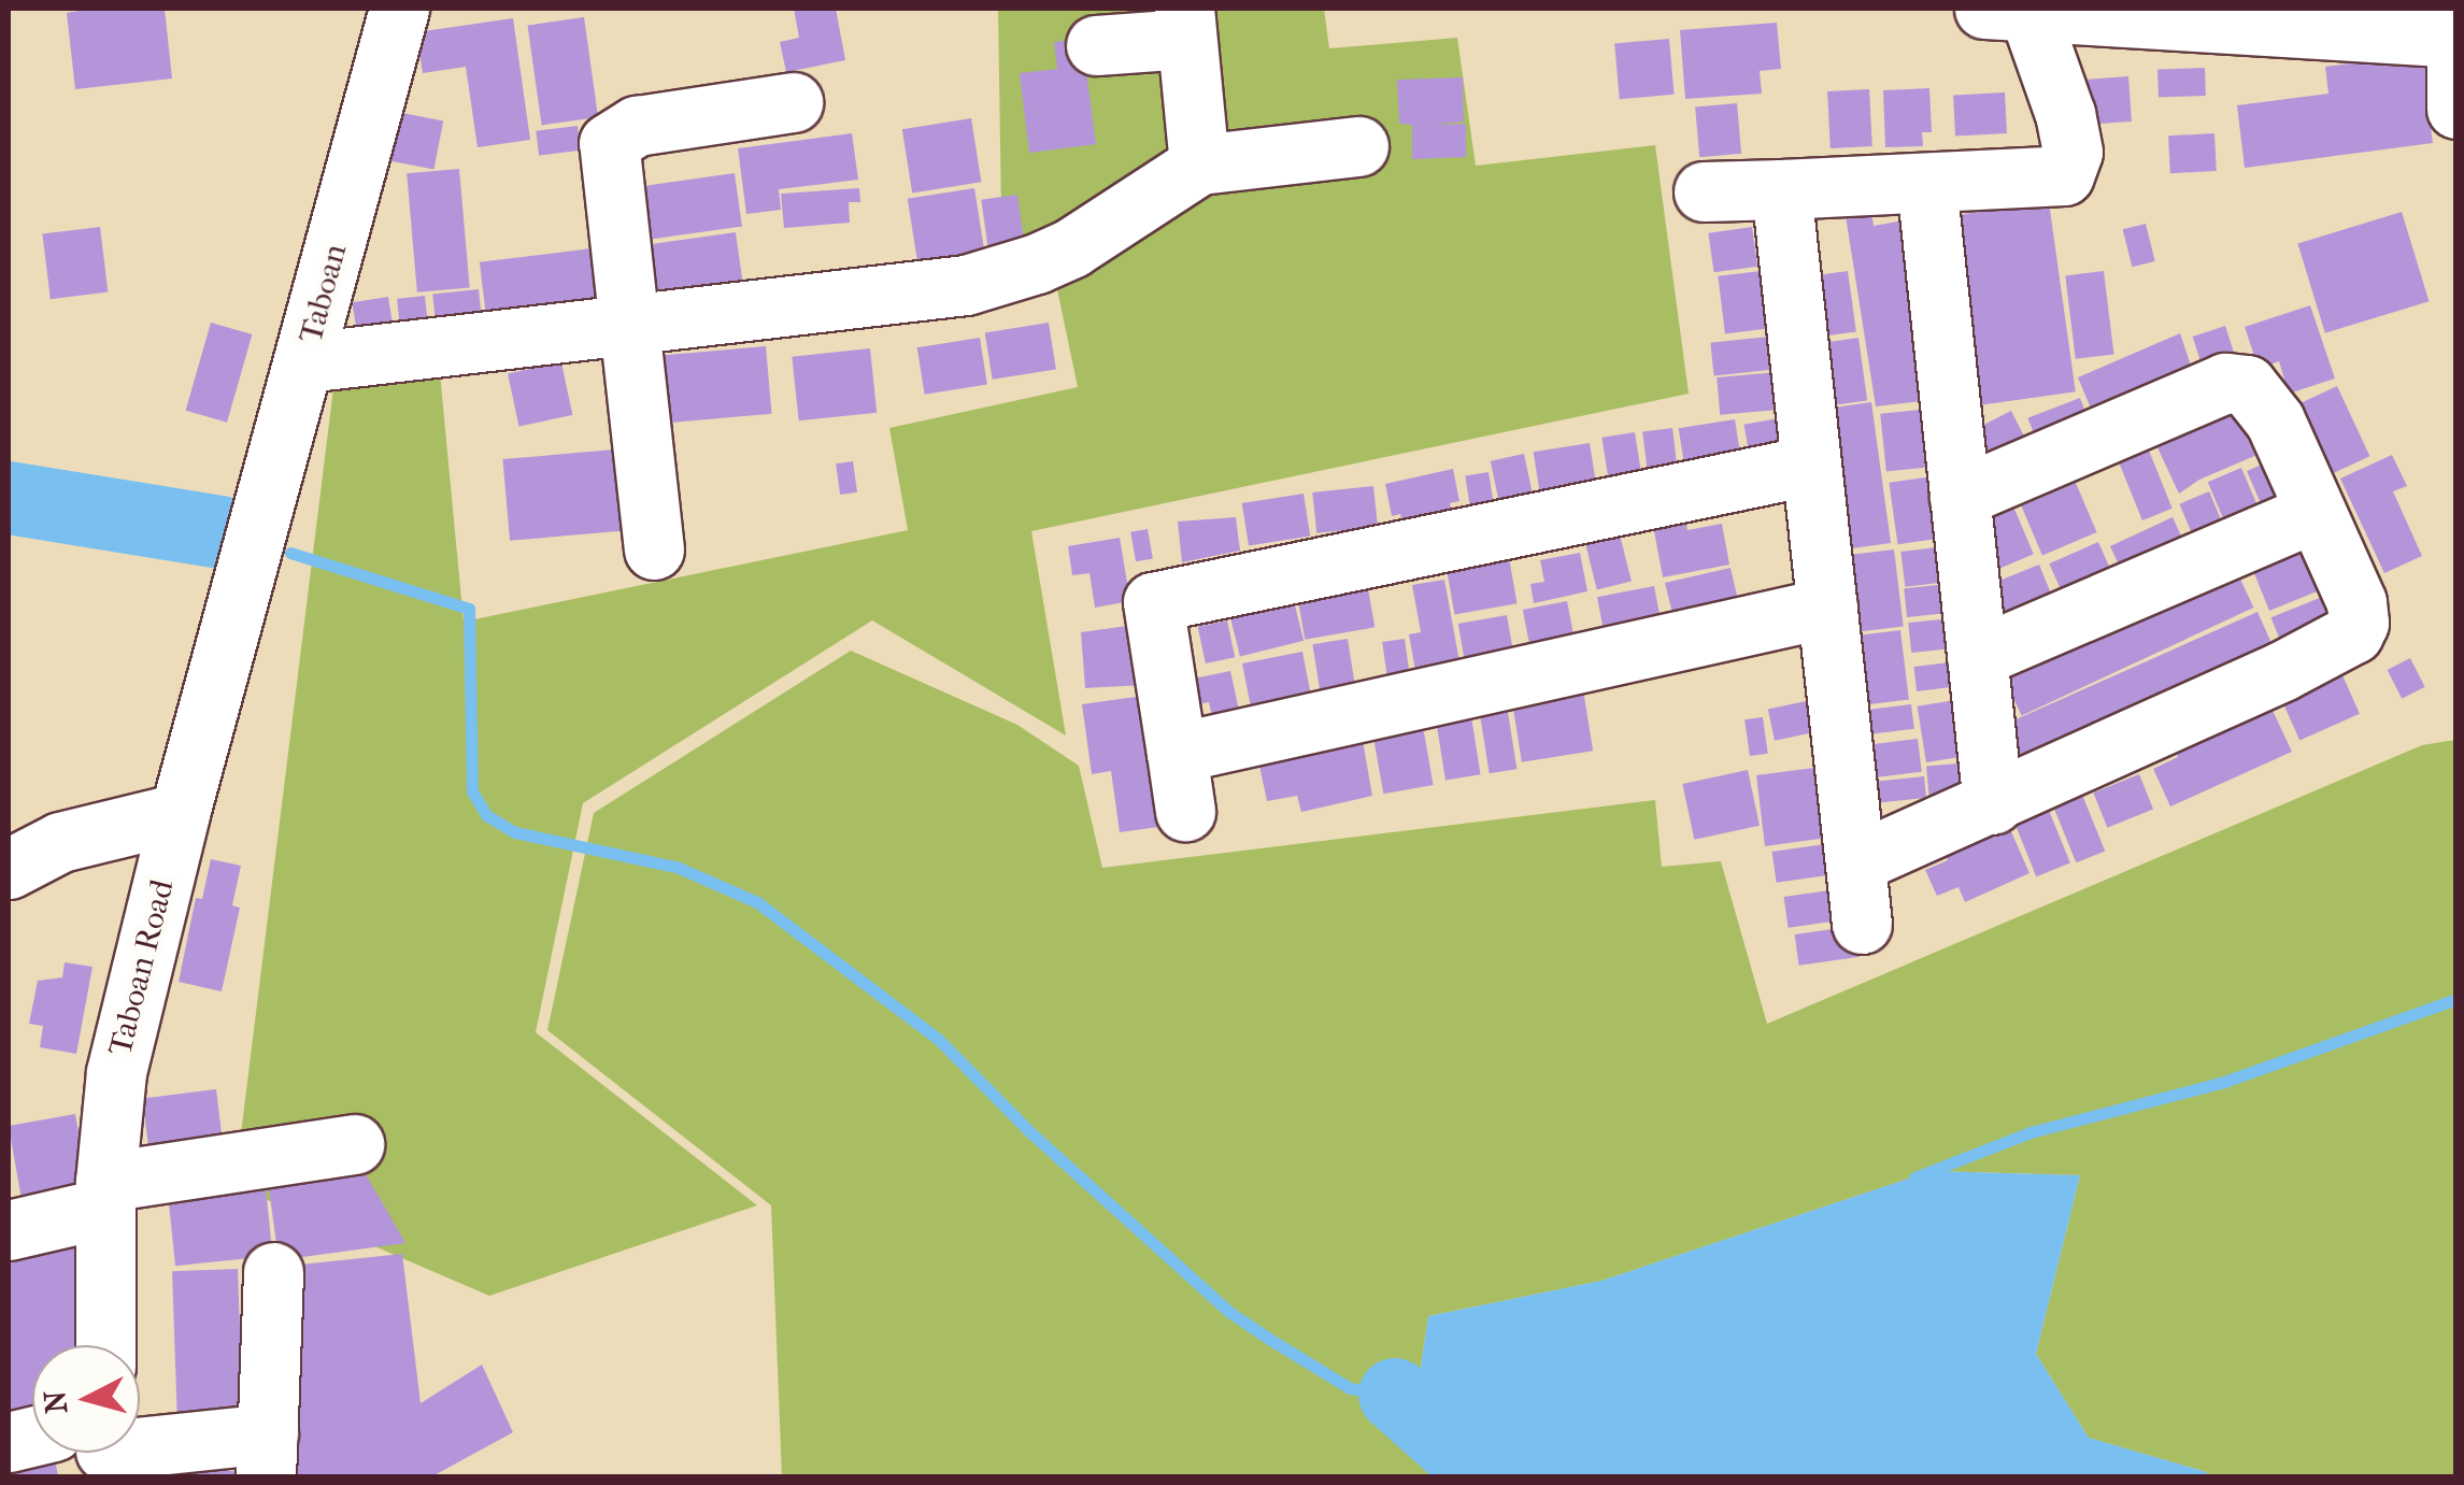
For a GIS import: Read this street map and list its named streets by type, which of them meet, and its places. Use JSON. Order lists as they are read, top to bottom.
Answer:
{
  "streets": {
    "street": ["Taboan", "Taboan Road"]
  },
  "crossings": [
    ["Taboan", "Taboan Road"]
  ],
  "north": "left"
}
